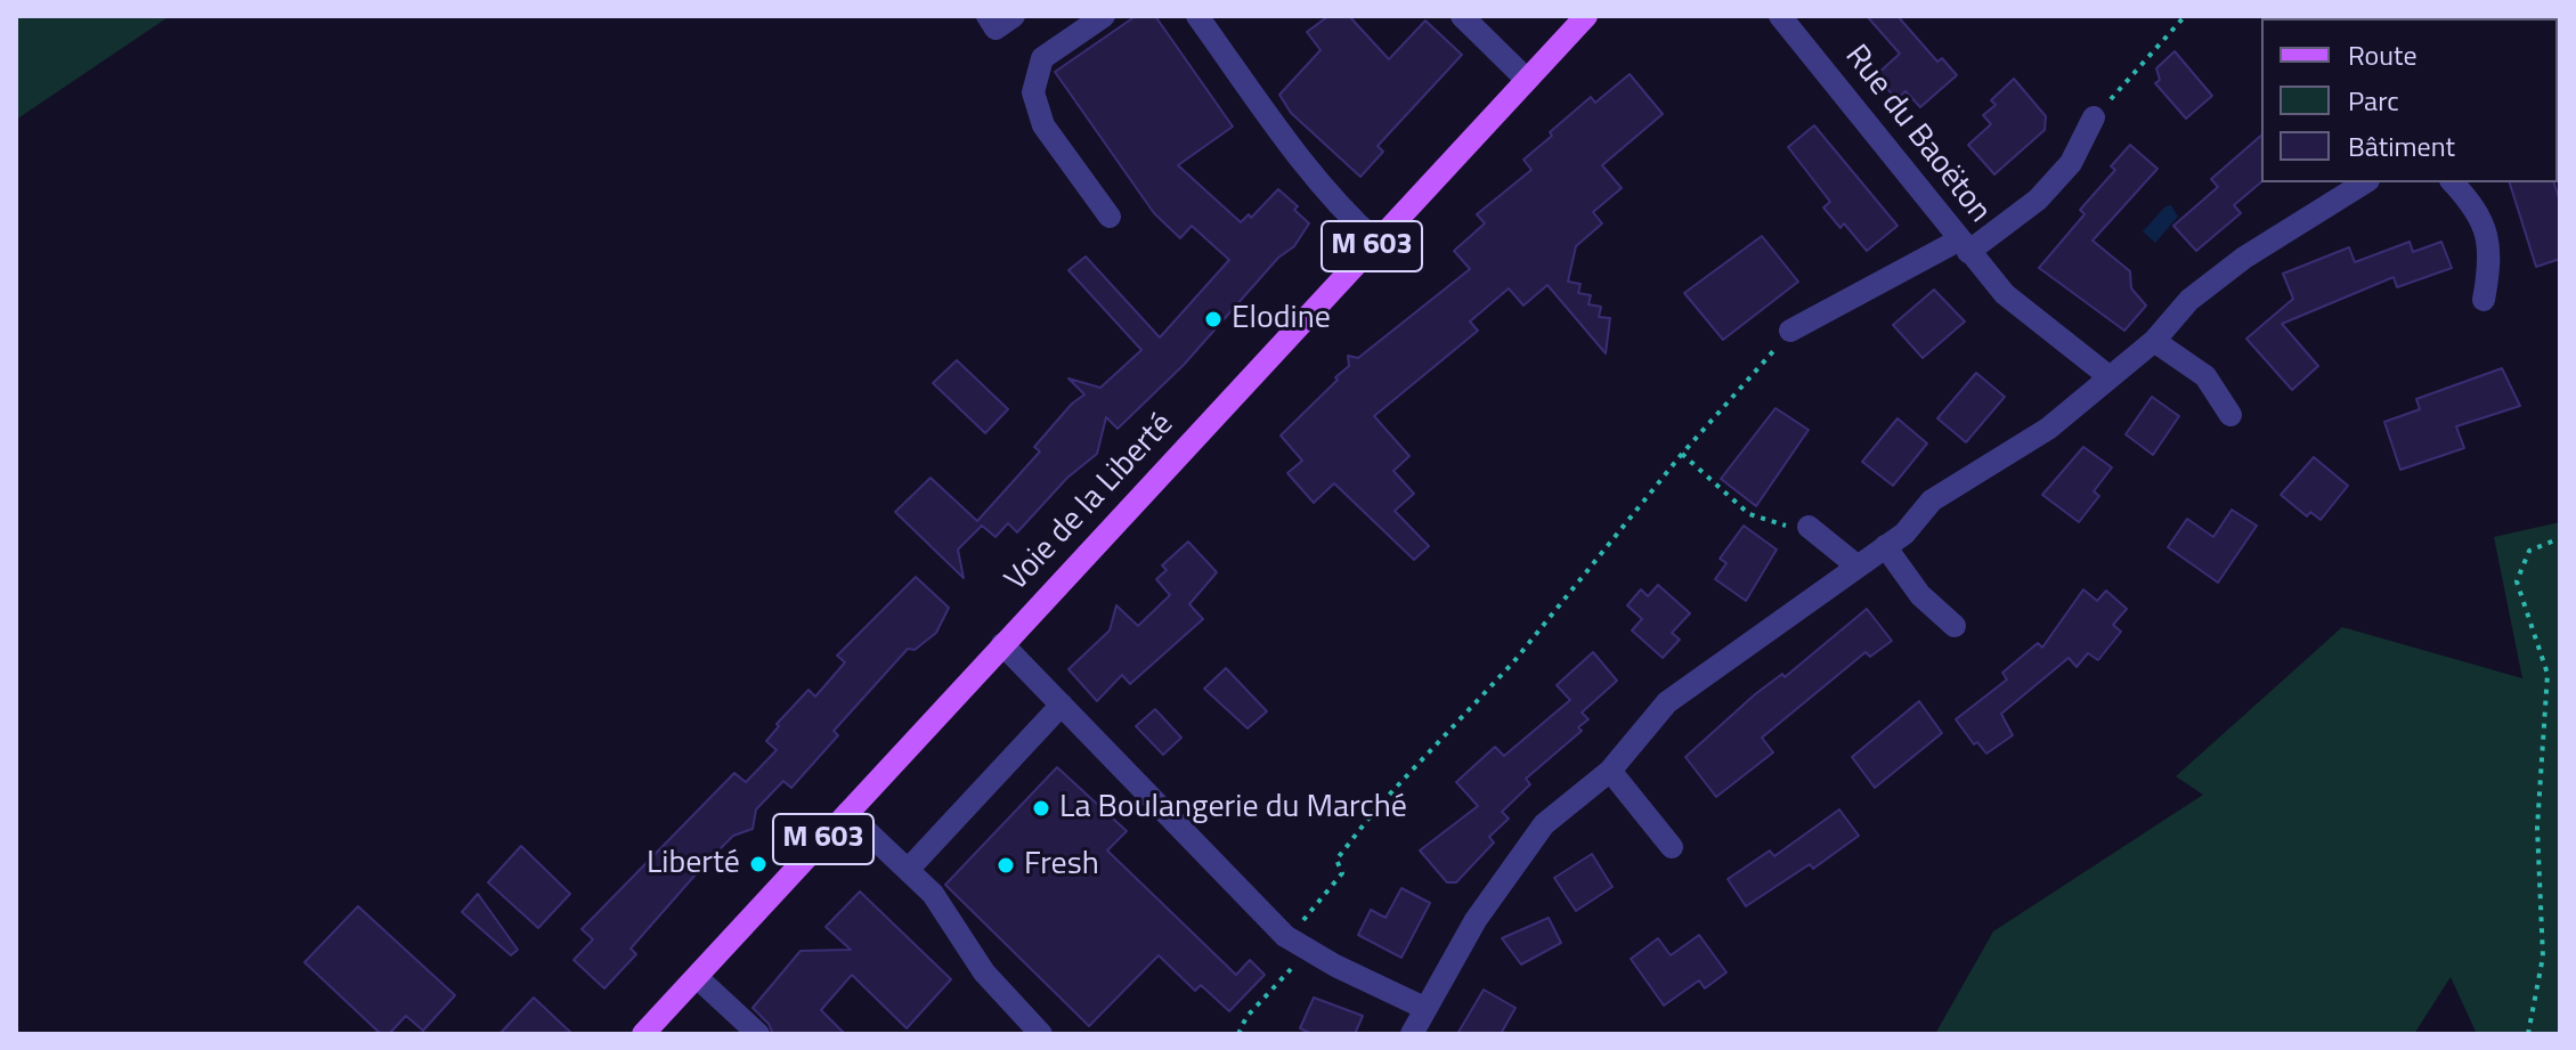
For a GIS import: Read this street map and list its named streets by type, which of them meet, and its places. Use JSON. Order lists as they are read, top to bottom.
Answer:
{
  "streets": {
    "main road": ["M 603", "Voie de la Liberté"],
    "street": ["Rue du Baoëton"]
  },
  "places": [
    "Elodine",
    "La Boulangerie du Marché",
    "Liberté",
    "Fresh"
  ],
  "legend": ["Route", "Parc", "Bâtiment"]
}
